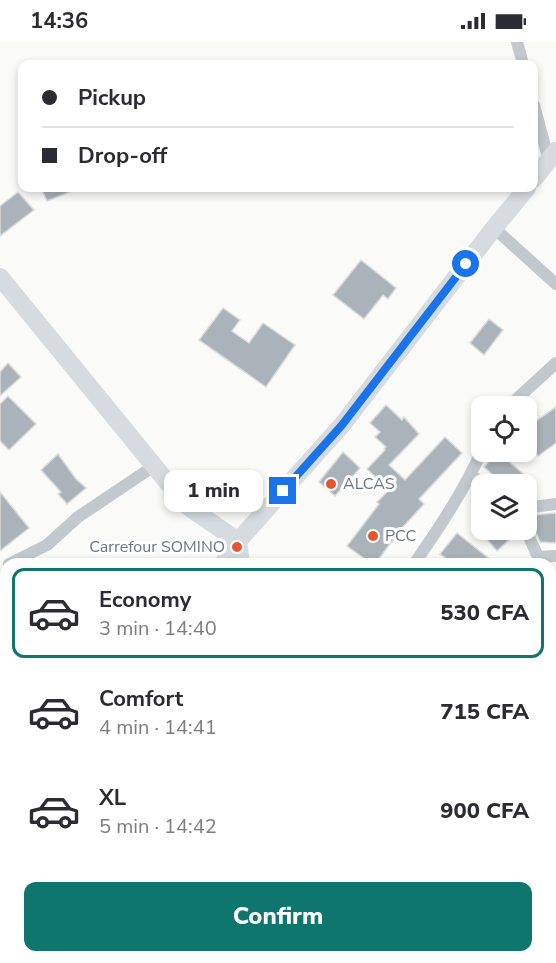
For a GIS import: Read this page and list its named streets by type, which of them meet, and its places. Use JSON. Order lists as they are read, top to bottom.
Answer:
{
  "places": ["ALCAS", "PCC", "Carrefour SOMINO"],
  "page": {
    "status": "14:36",
    "banner": ["Pickup", "Drop-off"],
    "bubble": "1 min",
    "list": [
      {
        "name": "Economy",
        "note": "3 min · 14:40",
        "value": "530 CFA"
      },
      {
        "name": "Comfort",
        "note": "4 min · 14:41",
        "value": "715 CFA"
      },
      {
        "name": "XL",
        "note": "5 min · 14:42",
        "value": "900 CFA"
      }
    ],
    "buttons": "Confirm"
  }
}
